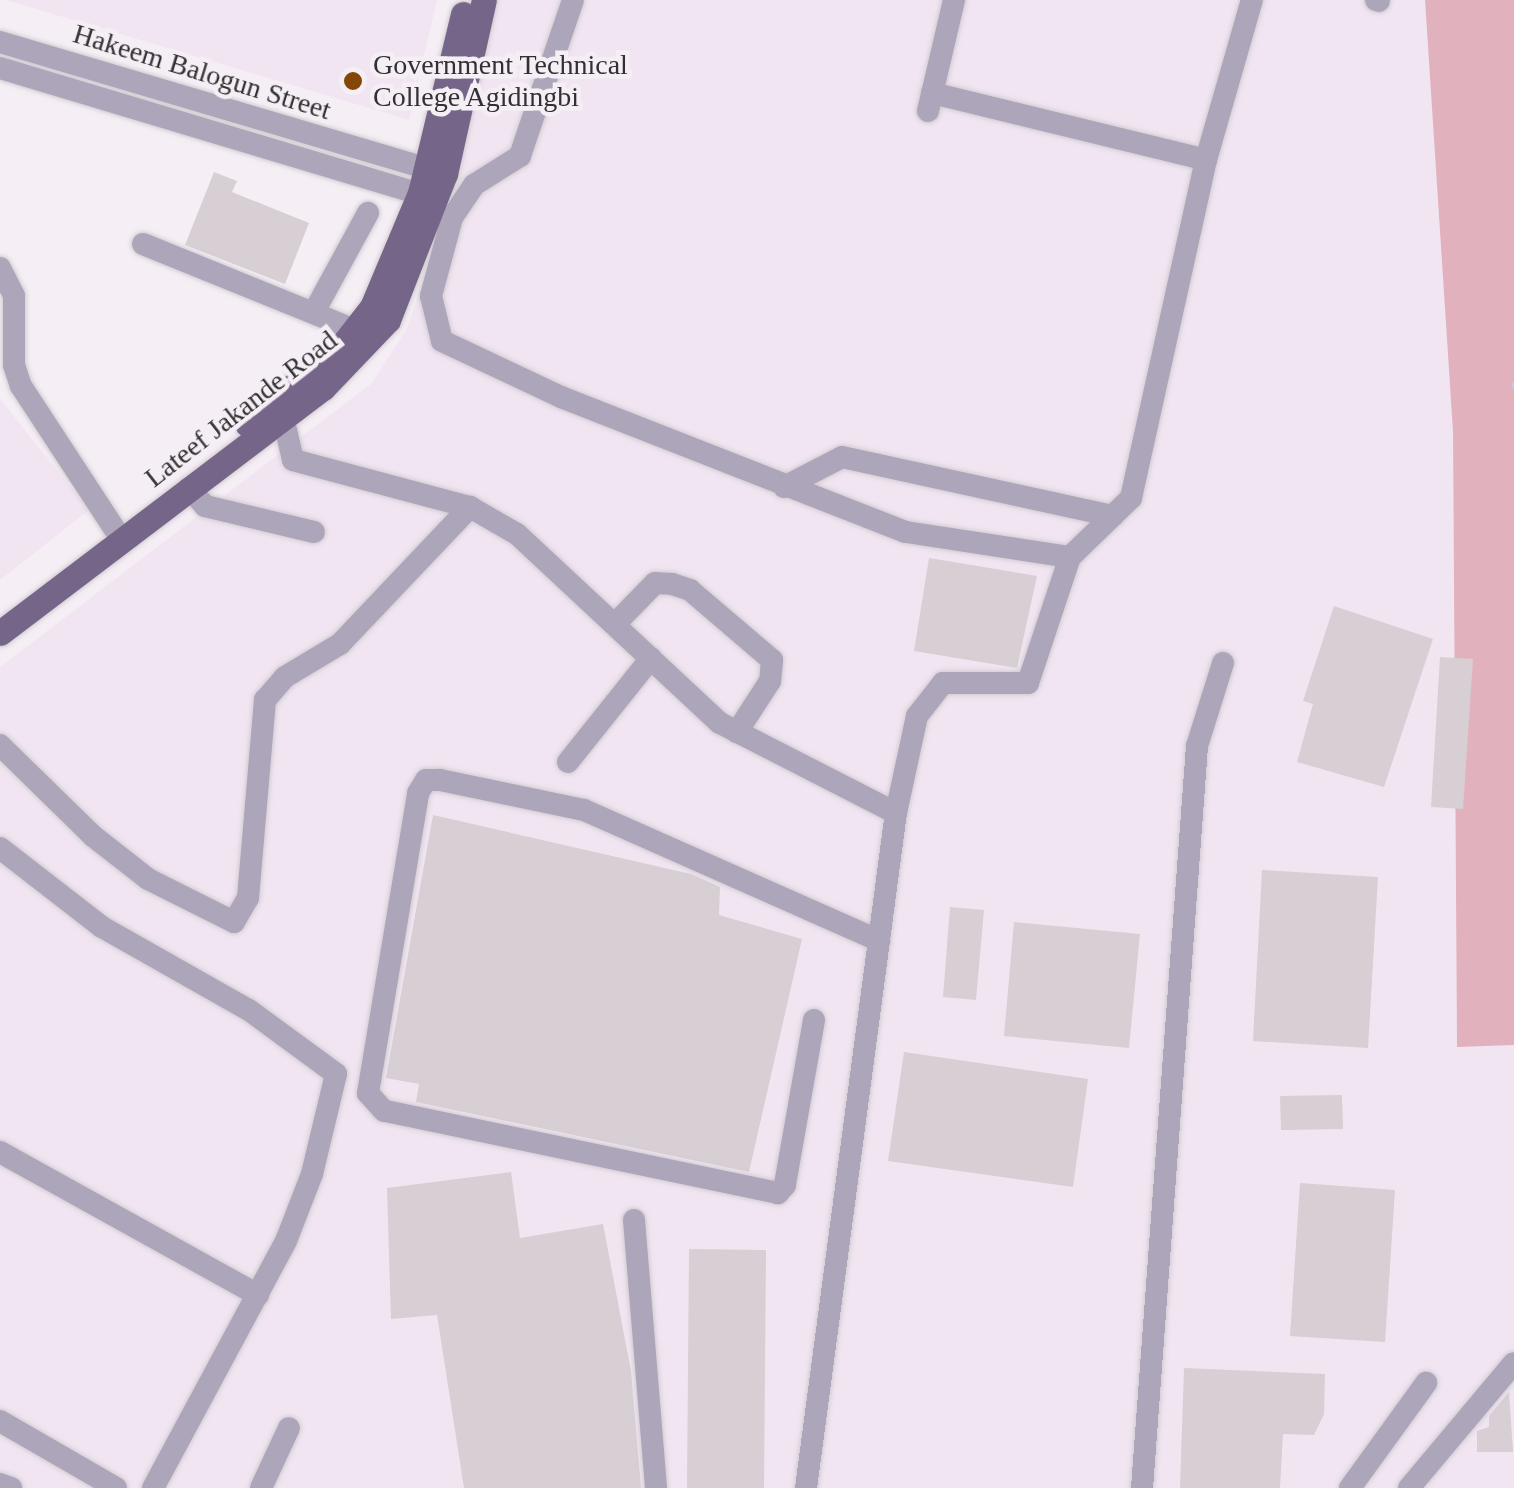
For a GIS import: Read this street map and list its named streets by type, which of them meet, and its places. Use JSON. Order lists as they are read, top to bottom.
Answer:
{
  "streets": {
    "main road": ["Lateef Jakande Road"],
    "street": ["Hakeem Balogun Street"]
  },
  "crossings": [
    ["Hakeem Balogun Street", "Lateef Jakande Road"]
  ],
  "places": ["Government Technical College Agidingbi"]
}
